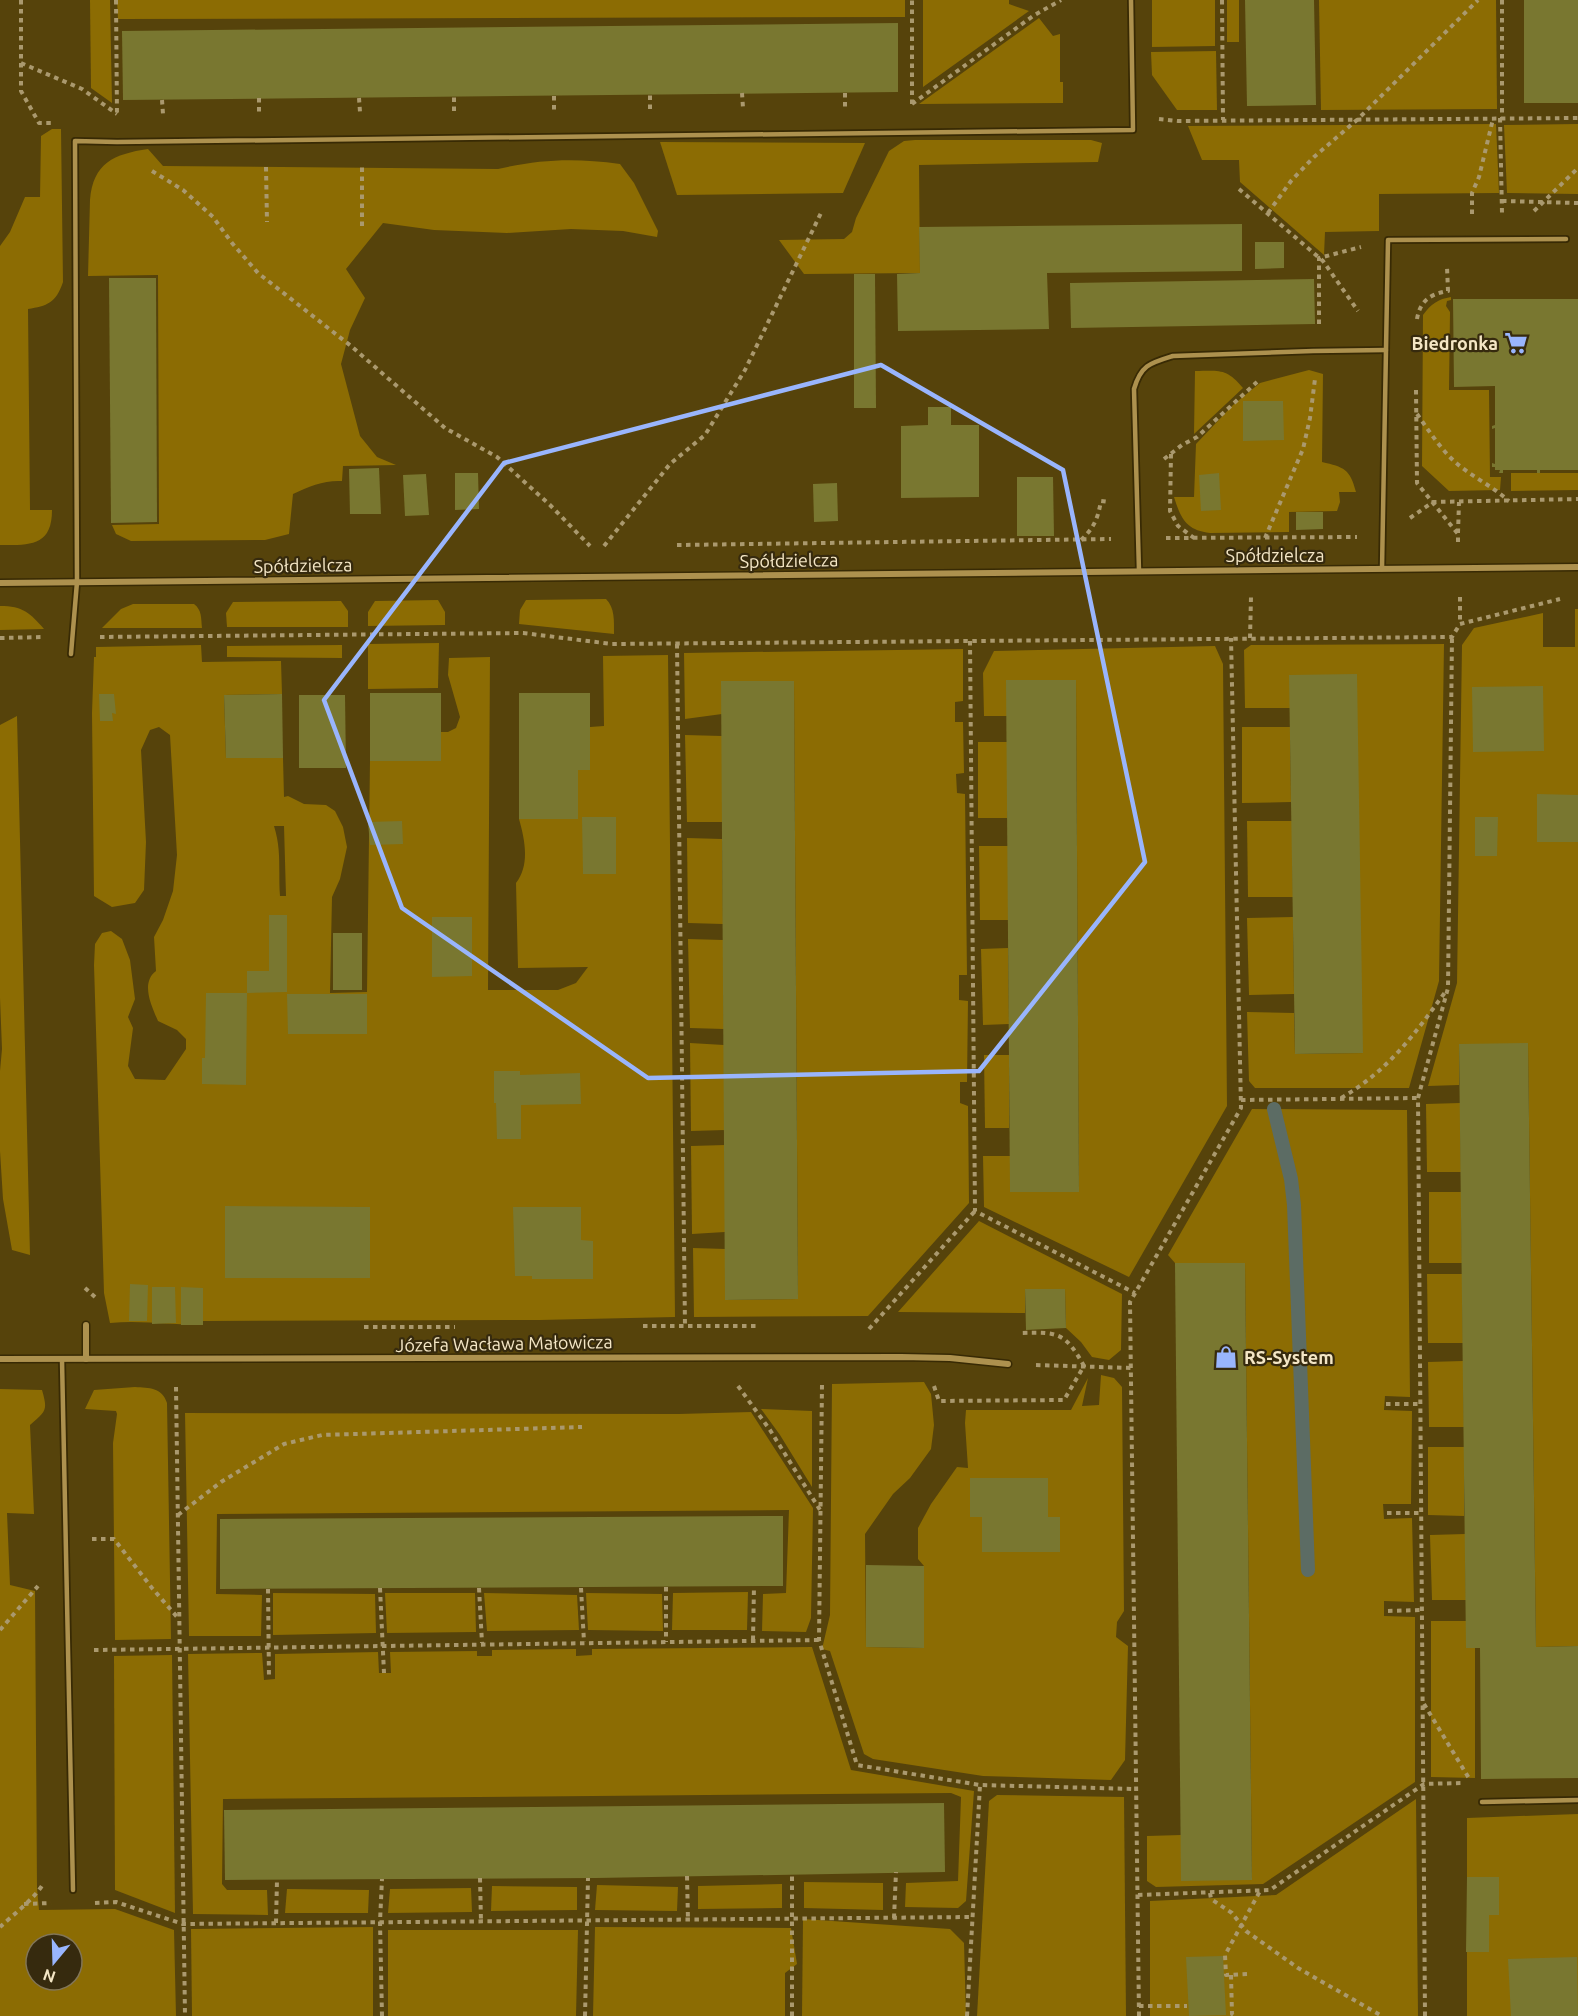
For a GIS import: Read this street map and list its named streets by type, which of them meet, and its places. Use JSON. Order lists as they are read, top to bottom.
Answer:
{
  "streets": {
    "street": ["Spółdzielcza", "Józefa Wacława Małowicza"]
  },
  "places": {
    "supermarket": ["Biedronka"],
    "shop": ["RS-System"]
  },
  "north": "bottom"
}
